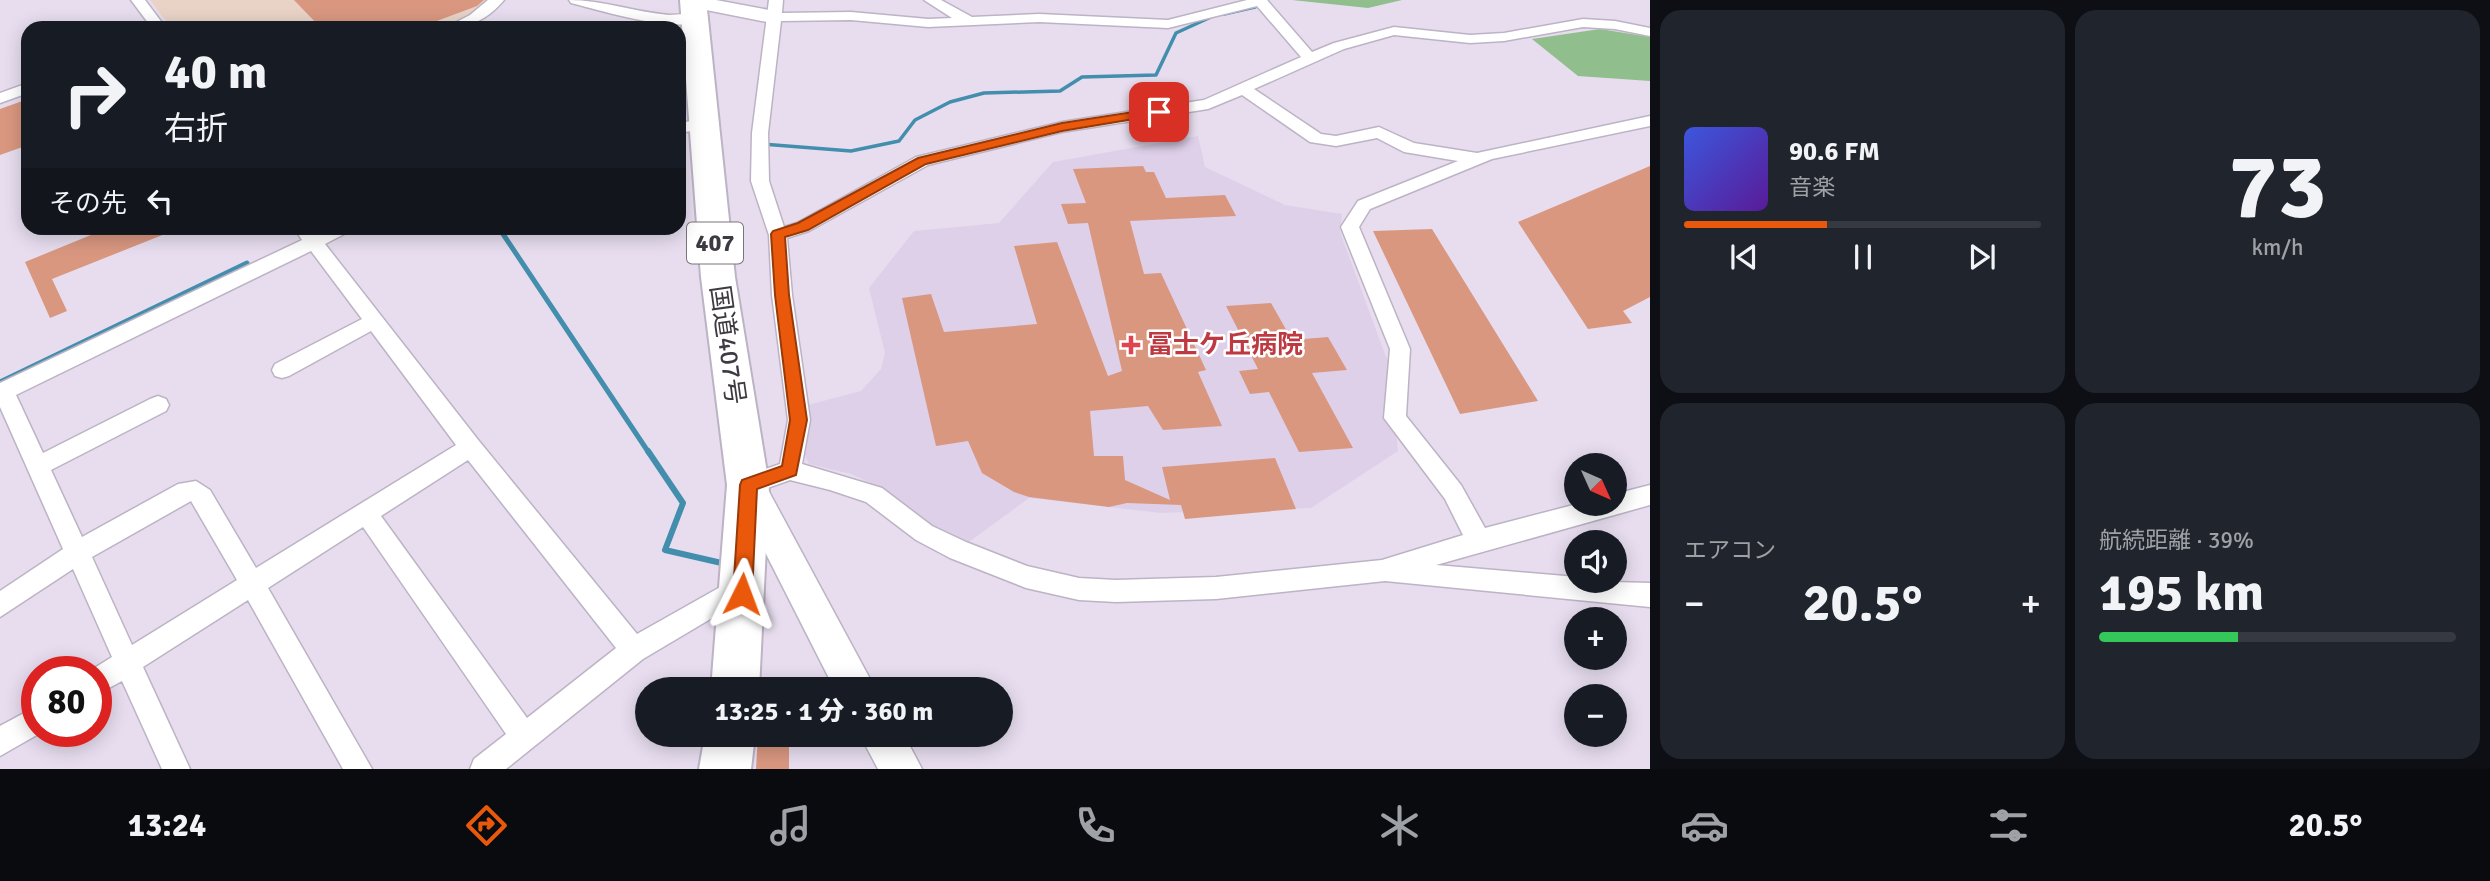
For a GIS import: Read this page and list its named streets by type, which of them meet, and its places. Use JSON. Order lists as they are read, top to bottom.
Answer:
{
  "streets": {
    "highway": ["407", "国道407号"]
  },
  "places": {
    "health": ["冨士ケ丘病院"]
  },
  "north": "bottom right",
  "page": {
    "tile": [
      ["73", "km/h"],
      "エアコン",
      ["航続距離 · 39%", "195 km"]
    ],
    "turn": ["40 m", "右折"],
    "song": ["90.6 FM", "音楽"],
    "then": "その先",
    "map_buttons": ["+", "−"],
    "heat": ["−", "20.5°", "+"],
    "limit": "80",
    "trip": "13:25 · 1 分 · 360 m",
    "tabs": ["13:24", "20.5°"]
  }
}
